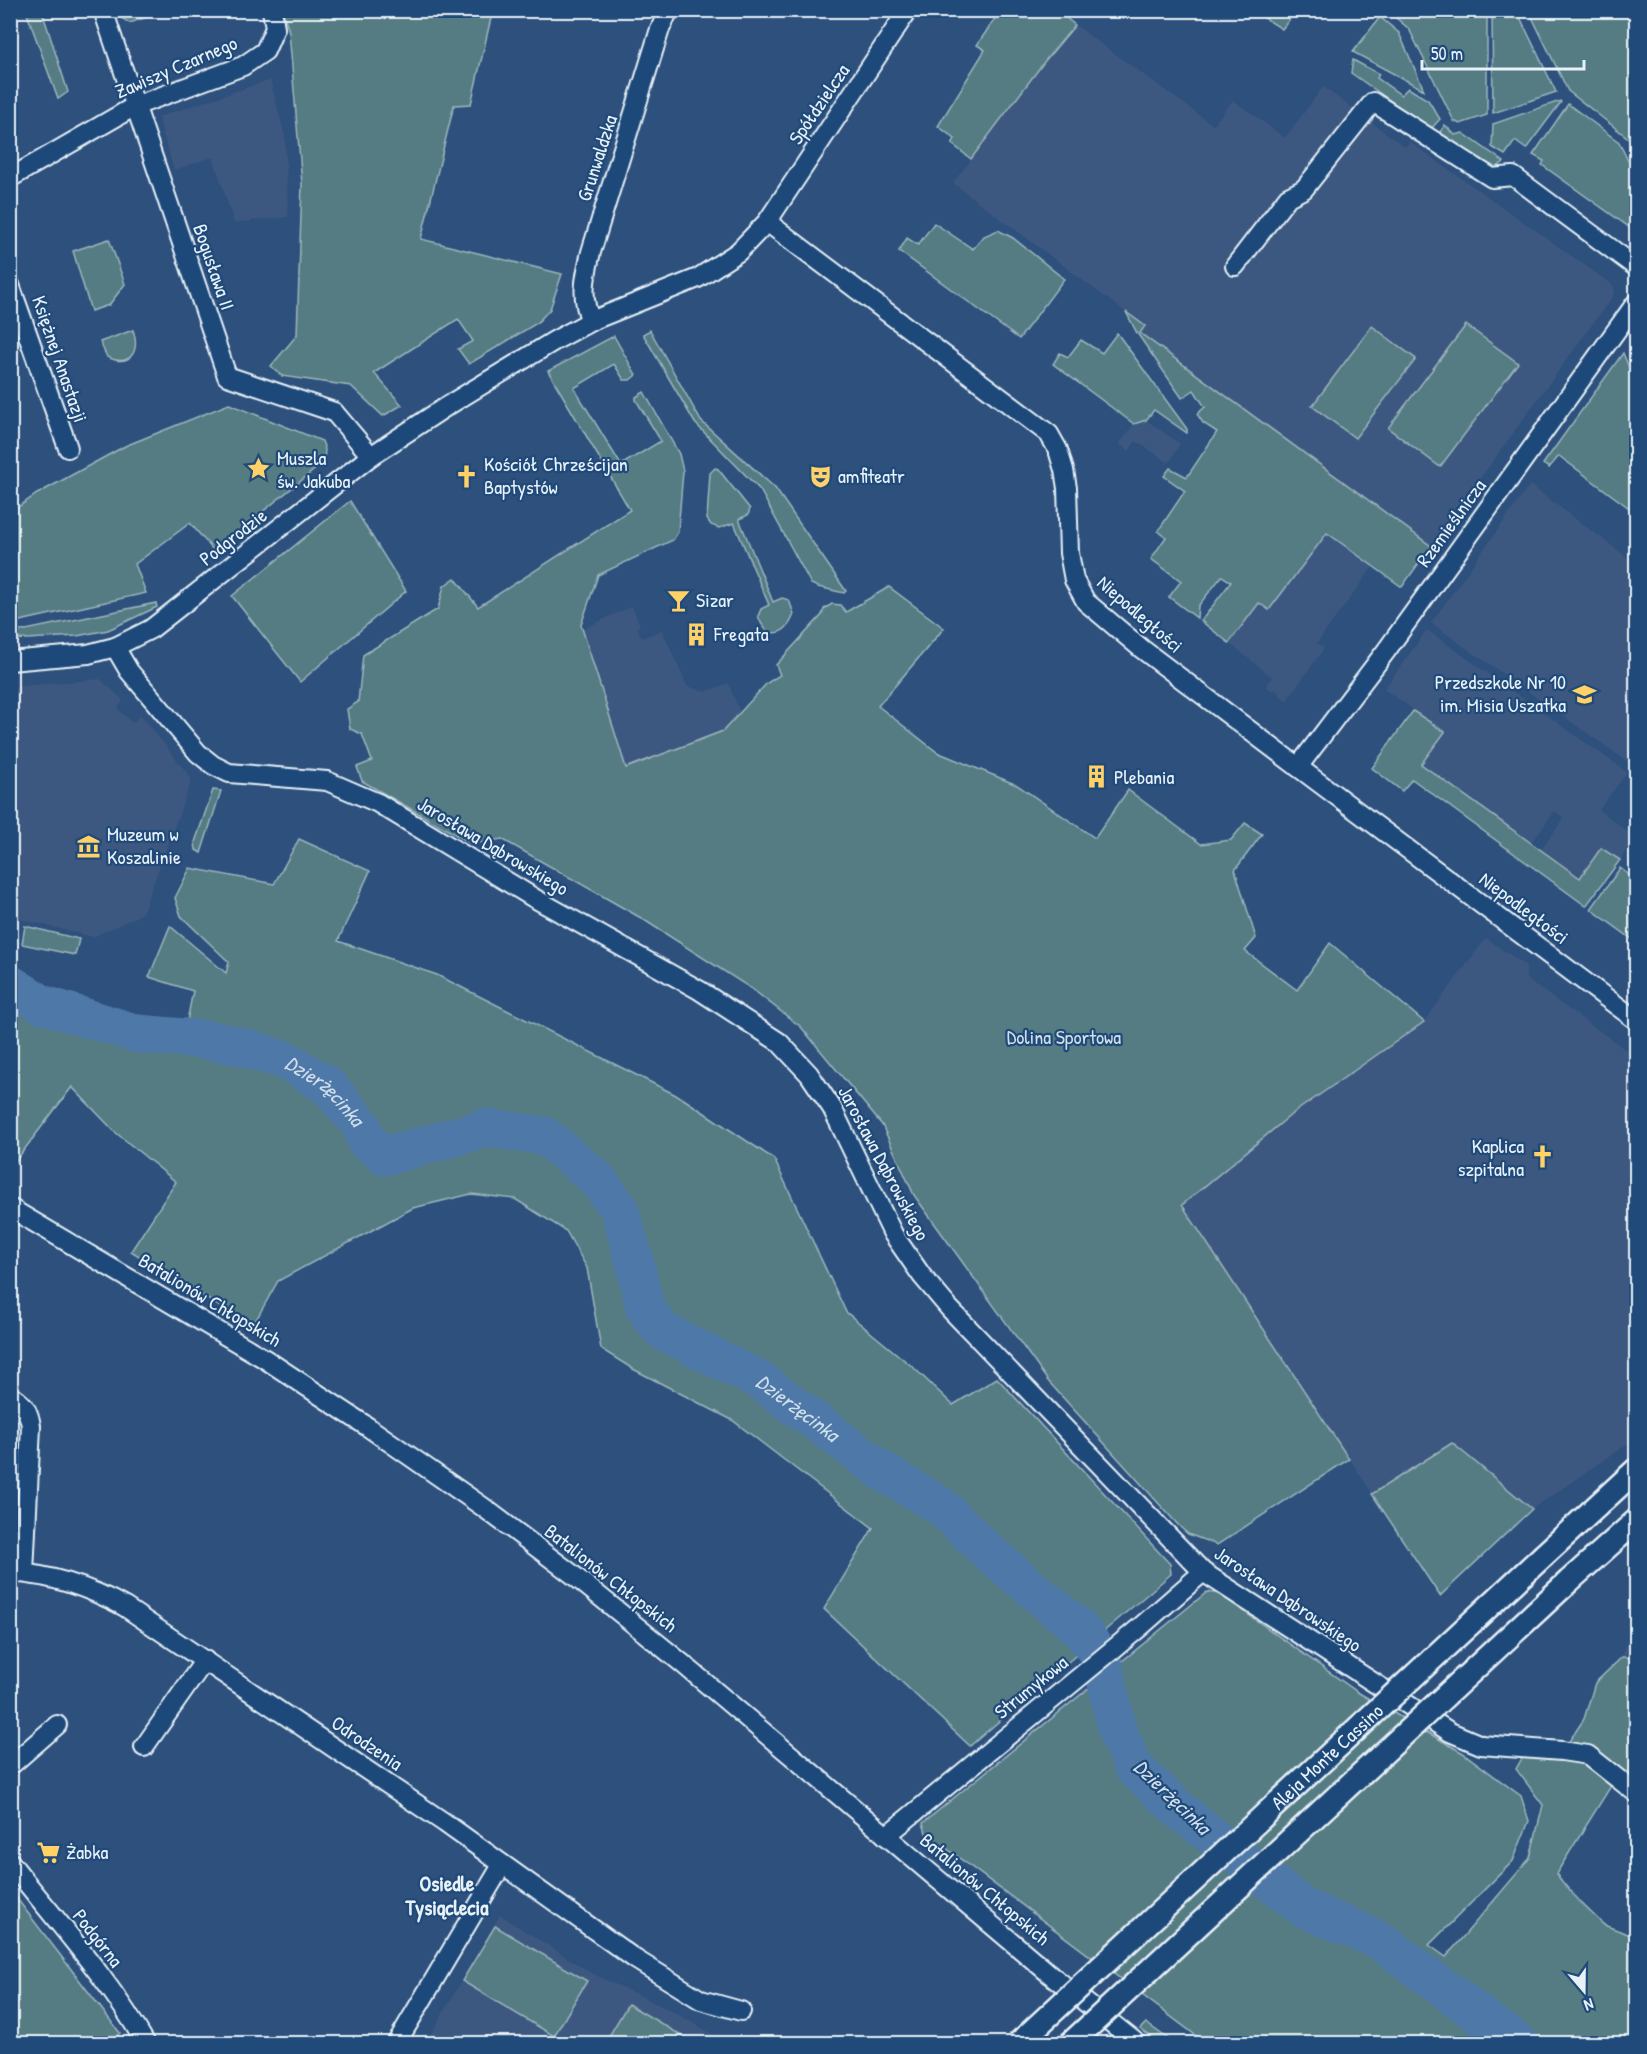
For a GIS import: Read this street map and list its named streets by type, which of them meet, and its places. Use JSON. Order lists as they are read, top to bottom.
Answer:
{
  "streets": {
    "street": [
      "Zawiszy Czarnego",
      "Spółdzielcza",
      "Grunwaldzka",
      "Bogusława II",
      "Księżnej Anastazji",
      "Rzemieślnicza",
      "Podgrodzie",
      "Niepodległości",
      "Jarosława Dąbrowskiego",
      "Batalionów Chłopskich",
      "Strumykowa",
      "Odrodzenia",
      "Aleja Monte Cassino",
      "Podgórna"
    ]
  },
  "crossings": [
    ["Zawiszy Czarnego", "Bogusława II"],
    ["Spółdzielcza", "Podgrodzie"],
    ["Spółdzielcza", "Niepodległości"],
    ["Grunwaldzka", "Podgrodzie"],
    ["Bogusława II", "Podgrodzie"],
    ["Rzemieślnicza", "Niepodległości"],
    ["Podgrodzie", "Niepodległości"],
    ["Podgrodzie", "Jarosława Dąbrowskiego"],
    ["Jarosława Dąbrowskiego", "Strumykowa"],
    ["Batalionów Chłopskich", "Strumykowa"]
  ],
  "districts": ["Osiedle Tysiąclecia"],
  "water": ["Dzierżęcinka"],
  "parks": ["Dolina Sportowa"],
  "places": {
    "place": ["Muszla św. Jakuba"],
    "church": ["Kościół Chrześcijan Baptystów", "Kaplica szpitalna"],
    "theatre": ["amfiteatr"],
    "bar": ["Sizar"],
    "building": ["Fregata", "Plebania"],
    "school or university": ["Przedszkole Nr 10 im. Misia Uszatka"],
    "museum": ["Muzeum w Koszalinie"],
    "supermarket": ["Żabka"]
  },
  "scale_bar": "50 m",
  "north": "bottom"
}
